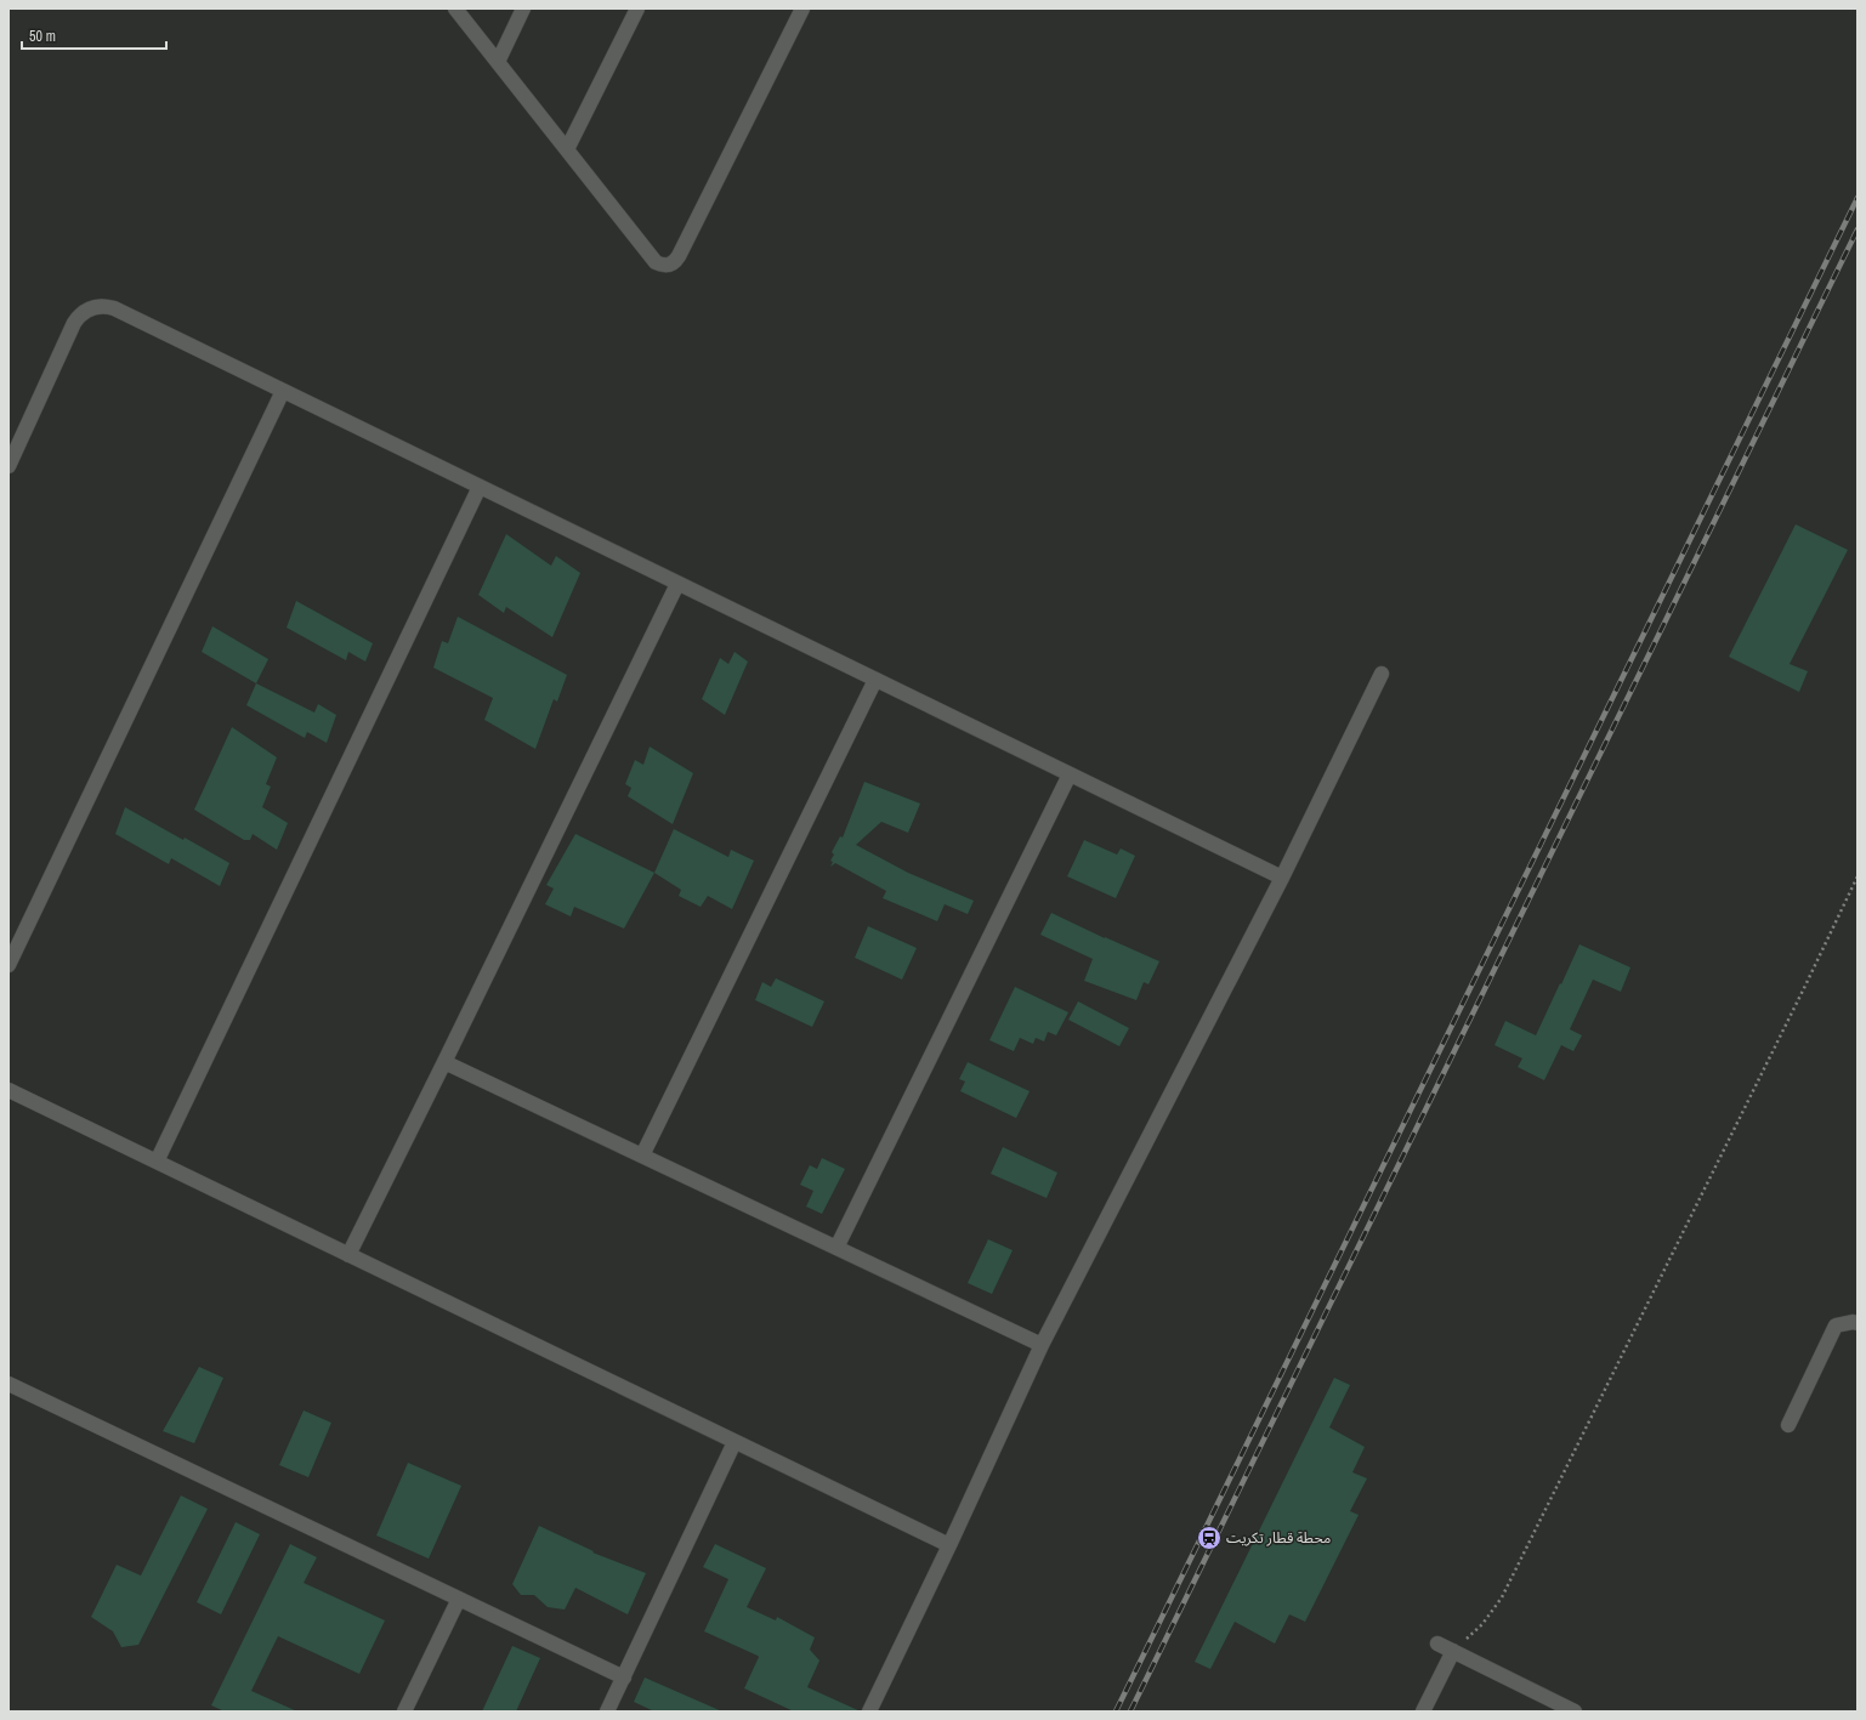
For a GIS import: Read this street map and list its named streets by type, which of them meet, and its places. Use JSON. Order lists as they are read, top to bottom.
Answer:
{
  "places": {
    "station": ["محطة قطار تكريت"]
  },
  "scale_bar": "50 m"
}
